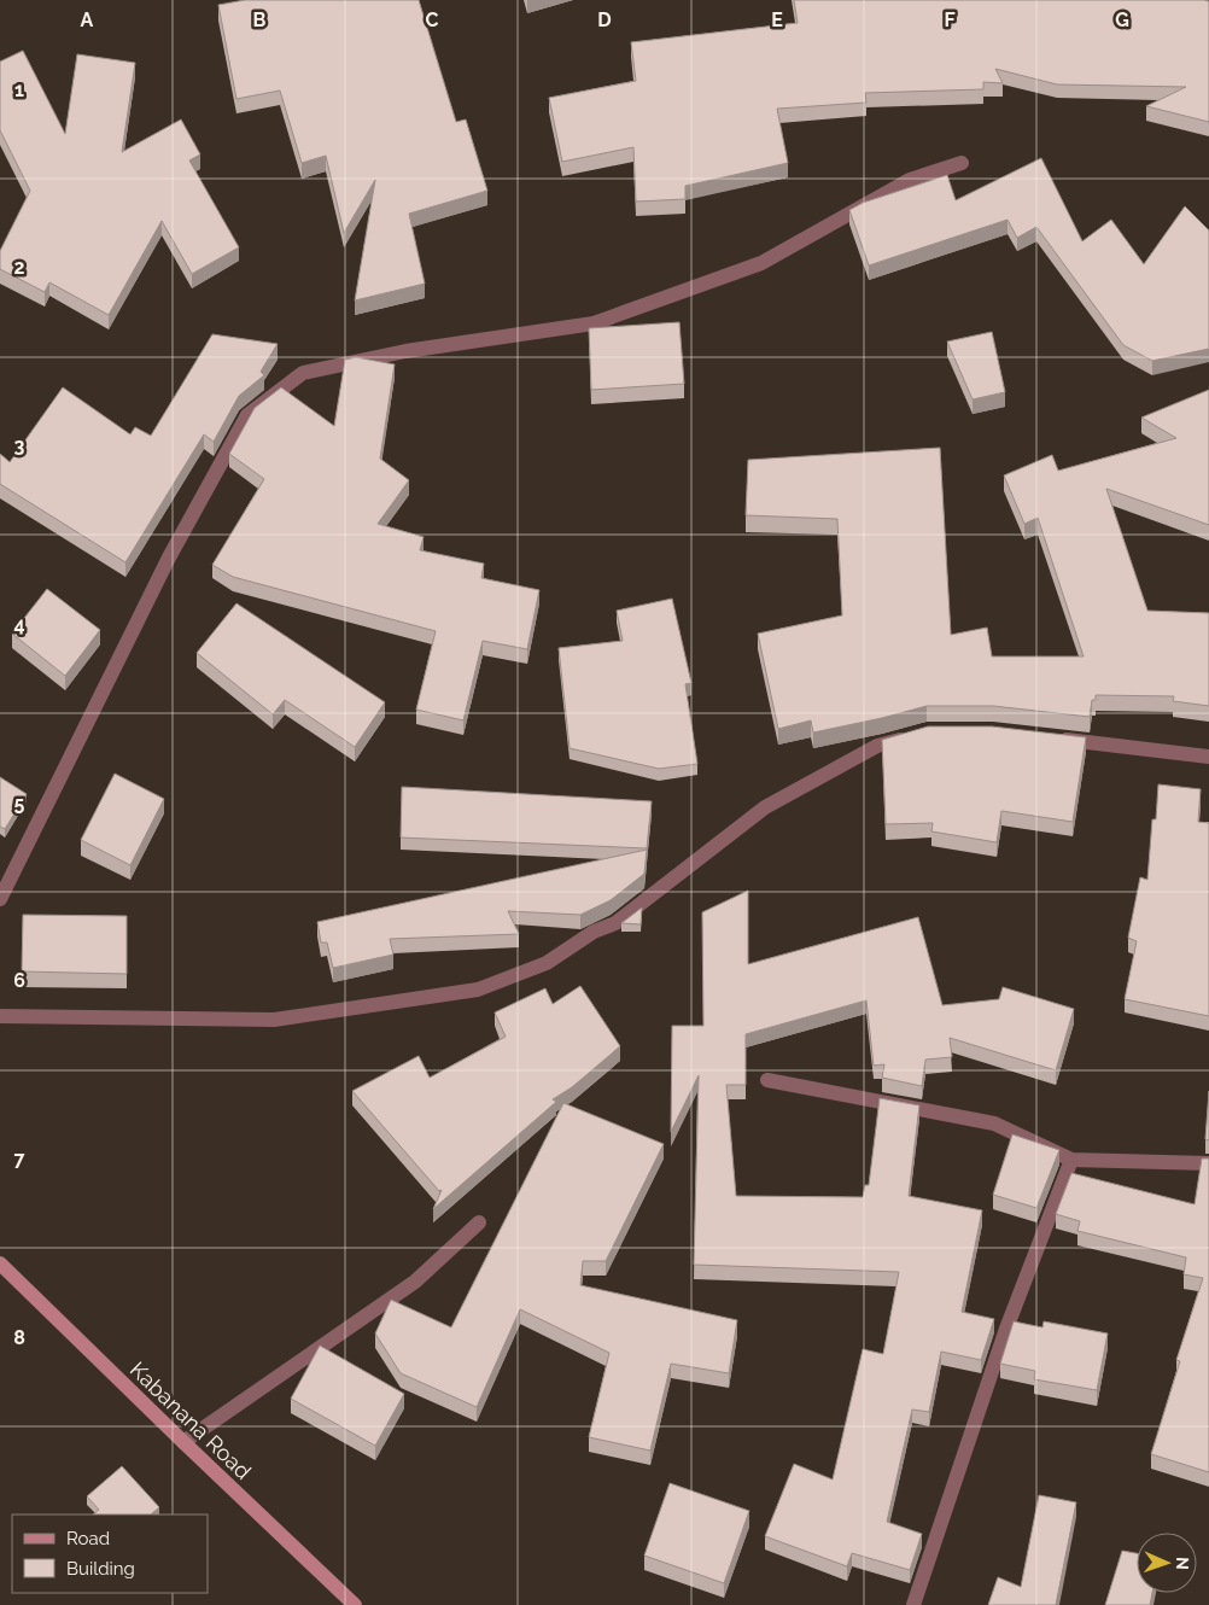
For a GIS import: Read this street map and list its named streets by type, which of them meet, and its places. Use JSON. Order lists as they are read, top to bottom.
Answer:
{
  "streets": {
    "street": ["Kabanana Road"]
  },
  "legend": ["Road", "Building"],
  "north": "right",
  "grid": {
    "columns": [
      "A",
      "B",
      "C",
      "D",
      "E",
      "F",
      "G"
    ],
    "rows": [
      "1",
      "2",
      "3",
      "4",
      "5",
      "6",
      "7",
      "8"
    ]
  }
}
